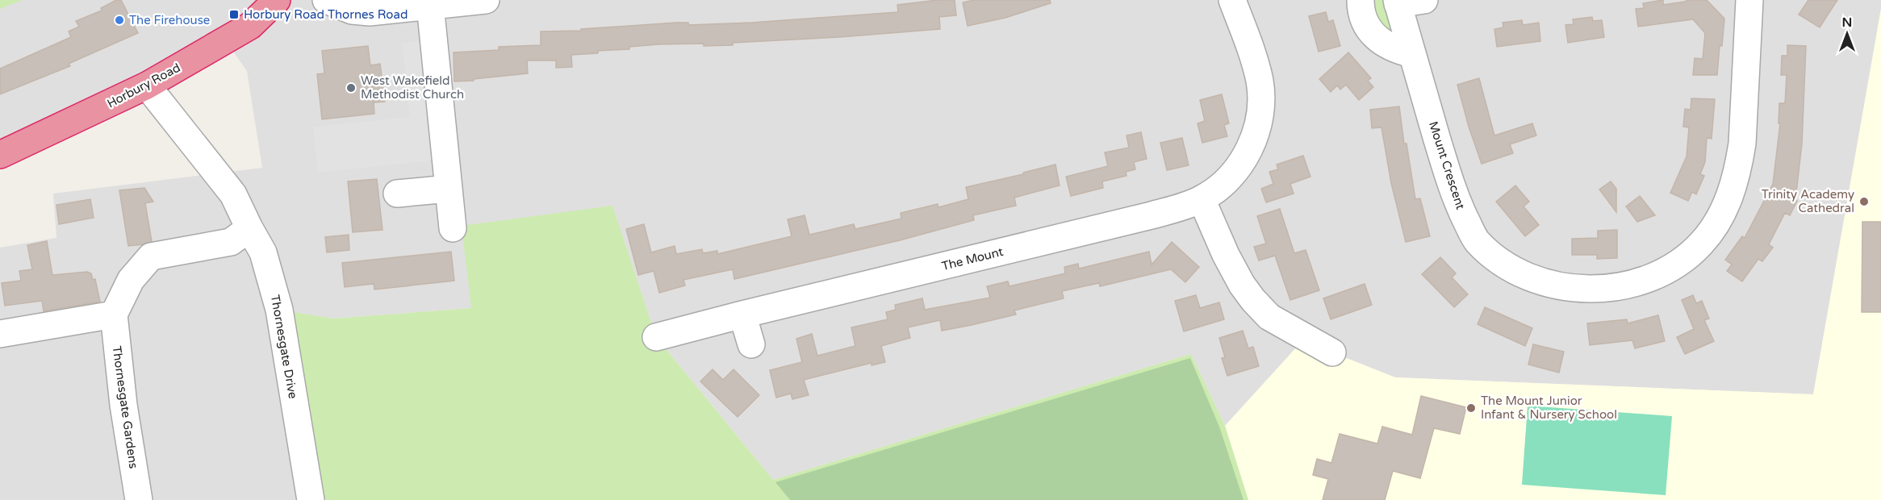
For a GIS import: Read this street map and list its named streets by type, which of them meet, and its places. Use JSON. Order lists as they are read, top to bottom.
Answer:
{
  "streets": {
    "highway": ["Horbury Road"],
    "street": [
      "Mount Crescent",
      "The Mount",
      "Thornesgate Drive",
      "Thornesgate Gardens"
    ]
  },
  "crossings": [
    ["Horbury Road", "Thornesgate Drive"]
  ],
  "places": {
    "transit": ["Horbury Road Thornes Road"],
    "other": [
      "The Firehouse",
      "West Wakefield Methodist Church",
      "Trinity Academy Cathedral",
      "The Mount Junior Infant & Nursery School"
    ]
  },
  "north": "top"
}
